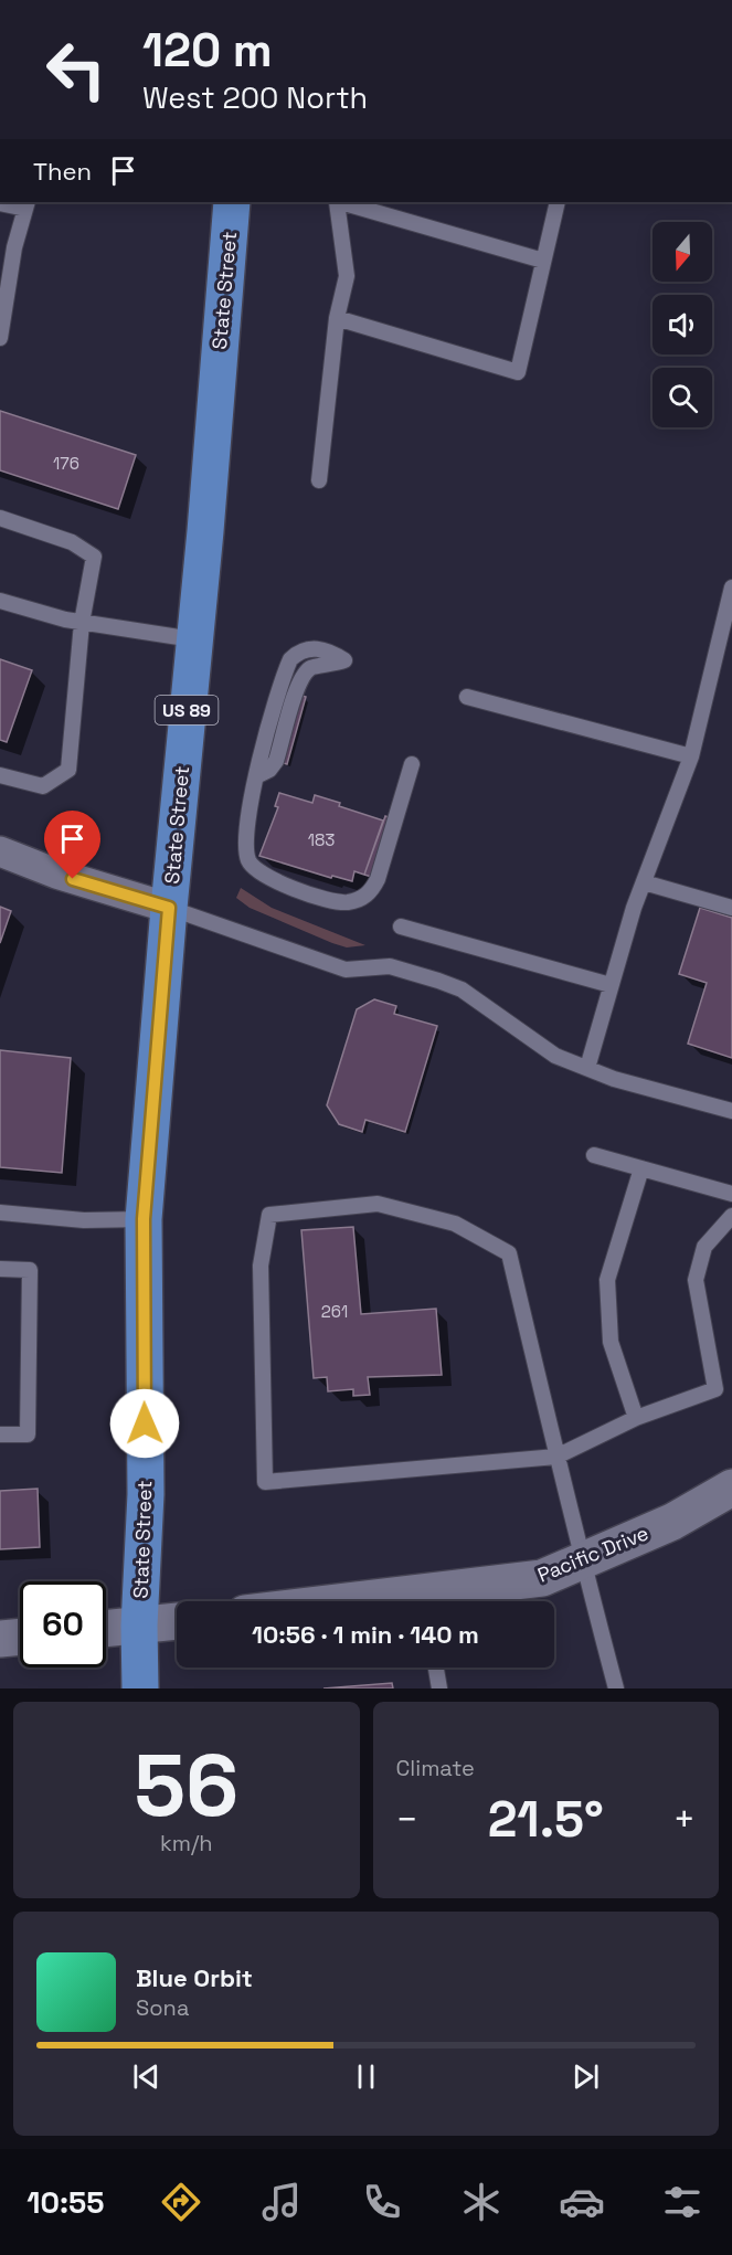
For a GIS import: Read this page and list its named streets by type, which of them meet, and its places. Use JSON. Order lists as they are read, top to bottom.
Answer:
{
  "streets": {
    "main road": ["State Street", "US 89"],
    "street": ["Pacific Drive"]
  },
  "house_numbers": ["176", "183", "261"],
  "north": "bottom",
  "page": {
    "turn": ["120 m", "West 200 North"],
    "then": "Then",
    "limit": "60",
    "trip": "10:56 · 1 min · 140 m",
    "tile": [
      ["56", "km/h"],
      "Climate"
    ],
    "heat": ["−", "21.5°", "+"],
    "song": ["Blue Orbit", "Sona"],
    "tabs": "10:55"
  }
}
